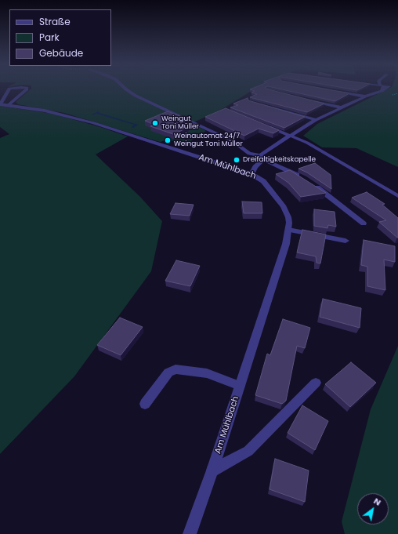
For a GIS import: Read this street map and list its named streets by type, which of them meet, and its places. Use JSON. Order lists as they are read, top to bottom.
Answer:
{
  "streets": {
    "street": ["Am Mühlbach"]
  },
  "places": ["Weingut Toni Müller", "Weinautomat 24/7 Weingut Toni Müller", "Dreifaltigkeitskapelle"],
  "legend": ["Straße", "Park", "Gebäude"],
  "north": "top right"
}
